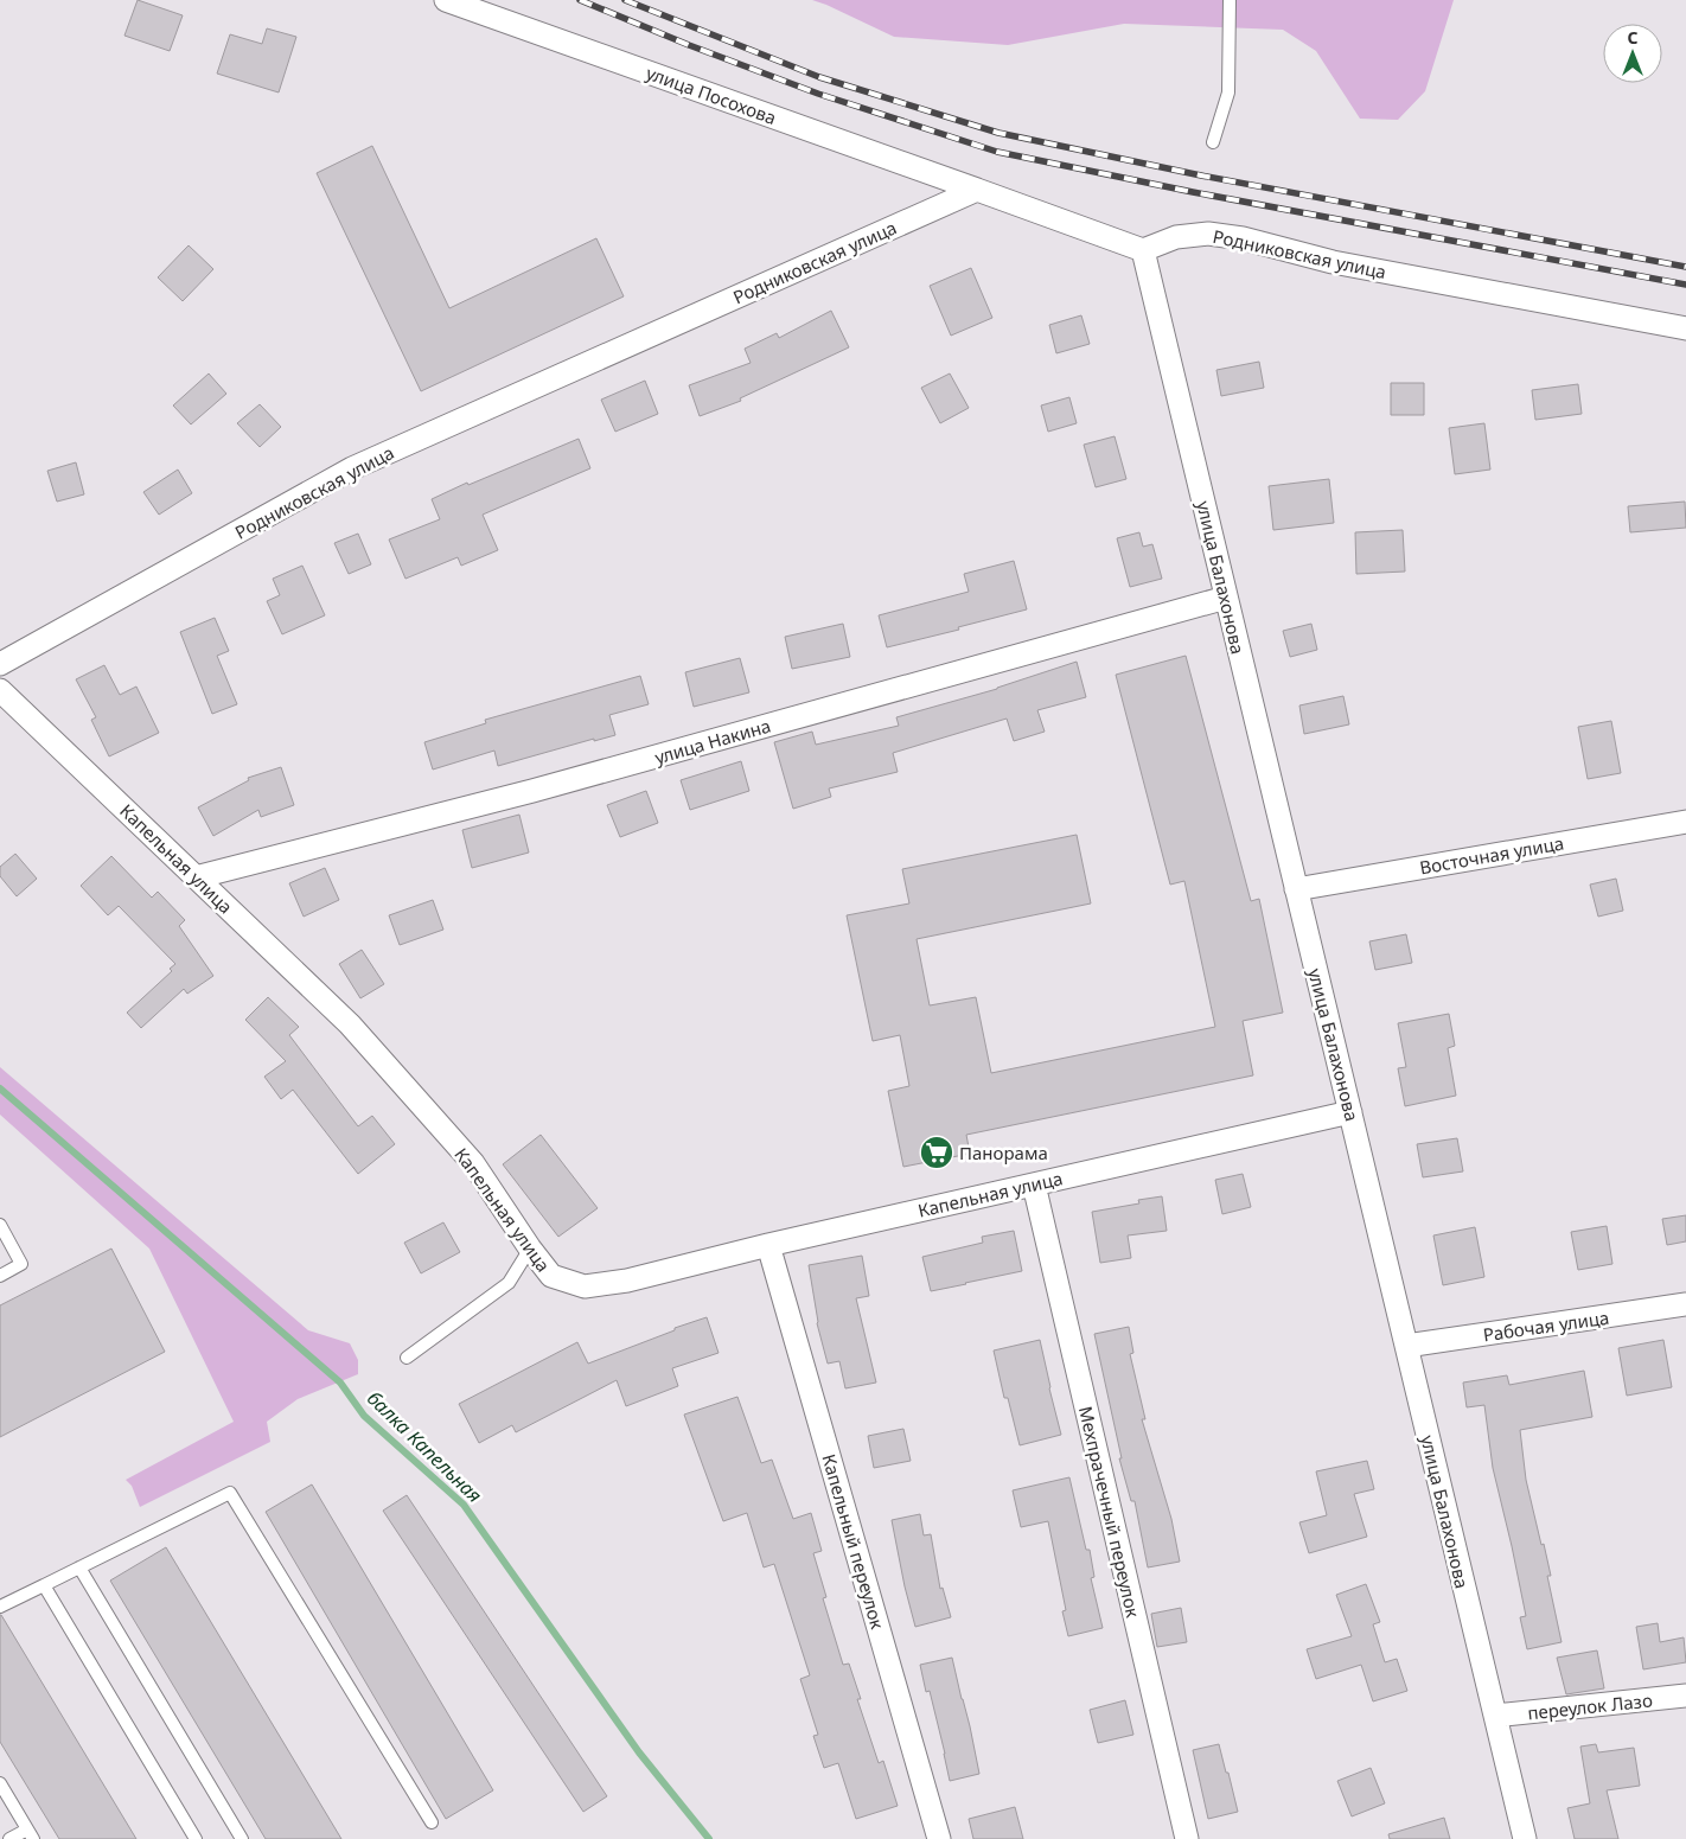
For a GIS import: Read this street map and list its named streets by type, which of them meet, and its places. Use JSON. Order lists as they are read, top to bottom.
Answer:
{
  "streets": {
    "street": [
      "улица Посохова",
      "Родниковская улица",
      "улица Балахонова",
      "улица Накина",
      "Восточная улица",
      "Капельная улица",
      "Рабочая улица",
      "Мехпрачечный переулок",
      "Капельный переулок",
      "переулок Лазо"
    ]
  },
  "crossings": [
    ["улица Посохова", "Родниковская улица"],
    ["Родниковская улица", "улица Балахонова"],
    ["улица Балахонова", "улица Накина"],
    ["улица Балахонова", "Восточная улица"],
    ["улица Балахонова", "Капельная улица"],
    ["улица Балахонова", "Рабочая улица"],
    ["улица Балахонова", "переулок Лазо"],
    ["улица Накина", "Капельная улица"],
    ["Капельная улица", "Мехпрачечный переулок"],
    ["Капельная улица", "Капельный переулок"]
  ],
  "water": ["балка Капельная"],
  "places": {
    "supermarket": ["Панорама"]
  },
  "north": "top"
}
